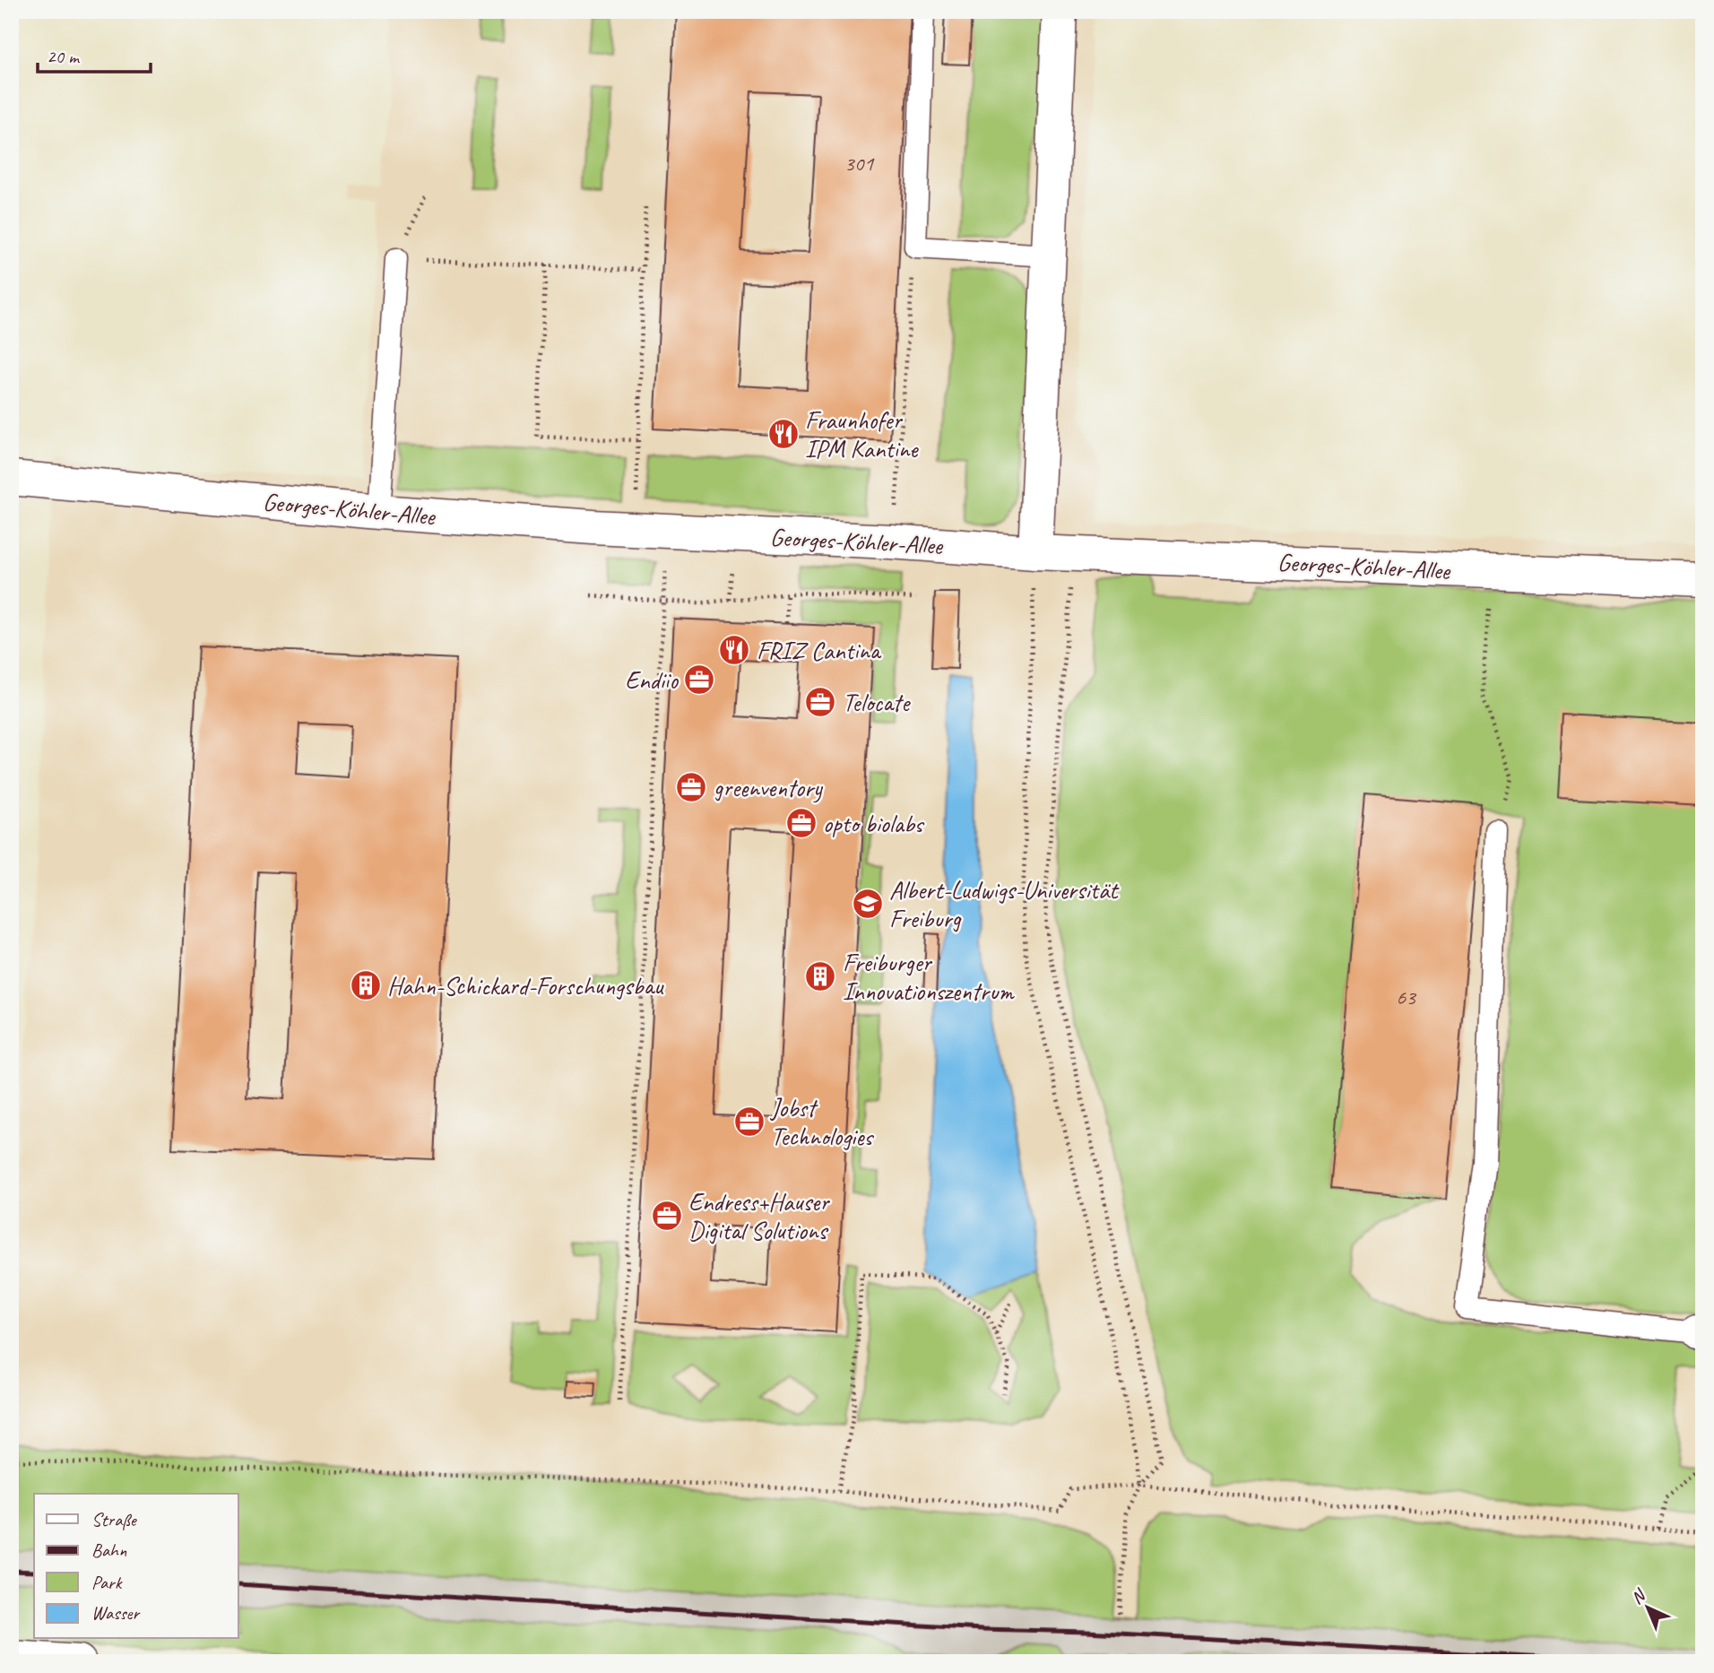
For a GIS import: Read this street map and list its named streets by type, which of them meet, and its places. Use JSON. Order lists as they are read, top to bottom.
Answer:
{
  "streets": {
    "street": ["Georges-Köhler-Allee"]
  },
  "places": {
    "restaurant": ["Fraunhofer IPM Kantine", "FRIZ Cantina"],
    "office": [
      "Endiio",
      "Telocate",
      "greenventory",
      "opto biolabs",
      "Jobst Technologies",
      "Endress+Hauser Digital Solutions"
    ],
    "school or university": ["Albert-Ludwigs-Universität Freiburg"],
    "building": ["Freiburger Innovationszentrum", "Hahn-Schickard-Forschungsbau"]
  },
  "house_numbers": ["301", "63"],
  "legend": [
    "Straße",
    "Bahn",
    "Park",
    "Wasser"
  ],
  "scale_bar": "20 m",
  "north": "top left"
}
